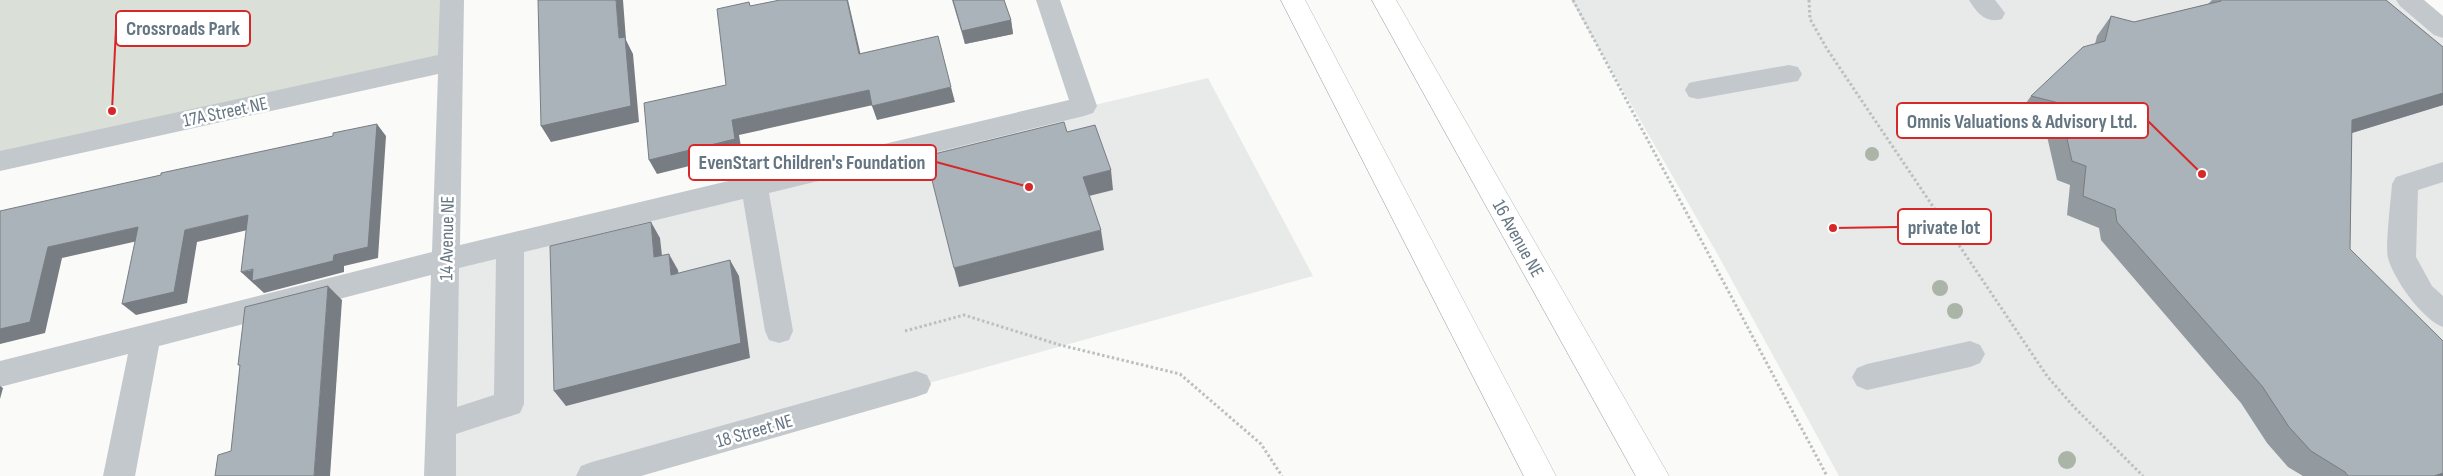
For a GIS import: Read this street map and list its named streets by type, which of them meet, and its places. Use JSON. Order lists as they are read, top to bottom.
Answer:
{
  "streets": {
    "highway": ["16 Avenue NE"],
    "street": ["17A Street NE", "14 Avenue NE", "18 Street NE"]
  },
  "crossings": [
    ["17A Street NE", "14 Avenue NE"]
  ],
  "places": [
    "Crossroads Park",
    "Omnis Valuations & Advisory Ltd.",
    "EvenStart Children's Foundation",
    "private lot"
  ]
}
